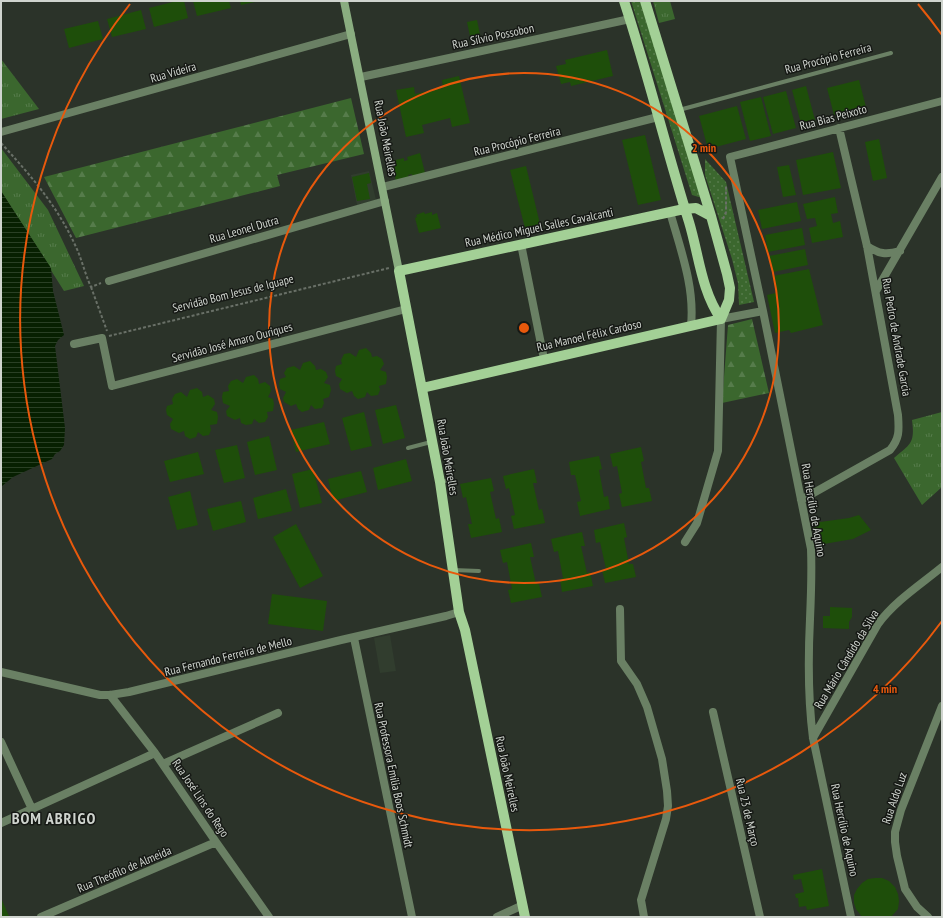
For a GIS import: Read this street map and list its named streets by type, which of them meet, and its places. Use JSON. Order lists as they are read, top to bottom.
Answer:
{
  "streets": {
    "main road": ["Rua João Meirelles", "Rua Médico Miguel Salles Cavalcanti", "Rua Manoel Félix Cardoso"],
    "street": [
      "Rua Sílvio Possobon",
      "Rua Procópio Ferreira",
      "Rua Videira",
      "Rua Bias Peixoto",
      "Rua Leonel Dutra",
      "Rua Pedro de Andrade Garcia",
      "Servidão José Amaro Ouriques",
      "Rua Hercílio de Aquino",
      "Rua Fernando Ferreira de Mello",
      "Rua Mário Cândido da Silva",
      "Rua Professora Emília Boos Schmidt",
      "Rua José Lins do Rego",
      "Rua Aldo Luz",
      "Rua 23 de Março",
      "Rua Theófilo de Almeida"
    ],
    "path": ["Servidão Bom Jesus de Iguape"]
  },
  "crossings": [
    ["Rua Sílvio Possobon", "Rua João Meirelles"],
    ["Rua Procópio Ferreira", "Rua João Meirelles"],
    ["Rua Videira", "Rua João Meirelles"],
    ["Rua Bias Peixoto", "Rua Pedro de Andrade Garcia"],
    ["Rua Bias Peixoto", "Rua Hercílio de Aquino"],
    ["Rua João Meirelles", "Rua Médico Miguel Salles Cavalcanti"],
    ["Rua João Meirelles", "Rua Leonel Dutra"],
    ["Rua João Meirelles", "Servidão Bom Jesus de Iguape"],
    ["Rua João Meirelles", "Rua Manoel Félix Cardoso"],
    ["Rua João Meirelles", "Servidão José Amaro Ouriques"],
    ["Rua João Meirelles", "Rua Fernando Ferreira de Mello"],
    ["Rua Médico Miguel Salles Cavalcanti", "Servidão Bom Jesus de Iguape"],
    ["Servidão Bom Jesus de Iguape", "Servidão José Amaro Ouriques"],
    ["Rua Manoel Félix Cardoso", "Rua Hercílio de Aquino"],
    ["Rua Pedro de Andrade Garcia", "Rua Hercílio de Aquino"],
    ["Rua Hercílio de Aquino", "Rua Mário Cândido da Silva"],
    ["Rua Fernando Ferreira de Mello", "Rua Professora Emília Boos Schmidt"],
    ["Rua Fernando Ferreira de Mello", "Rua José Lins do Rego"],
    ["Rua José Lins do Rego", "Rua Theófilo de Almeida"]
  ],
  "districts": ["BOM ABRIGO"],
  "rings": ["2 min", "4 min"]
}
